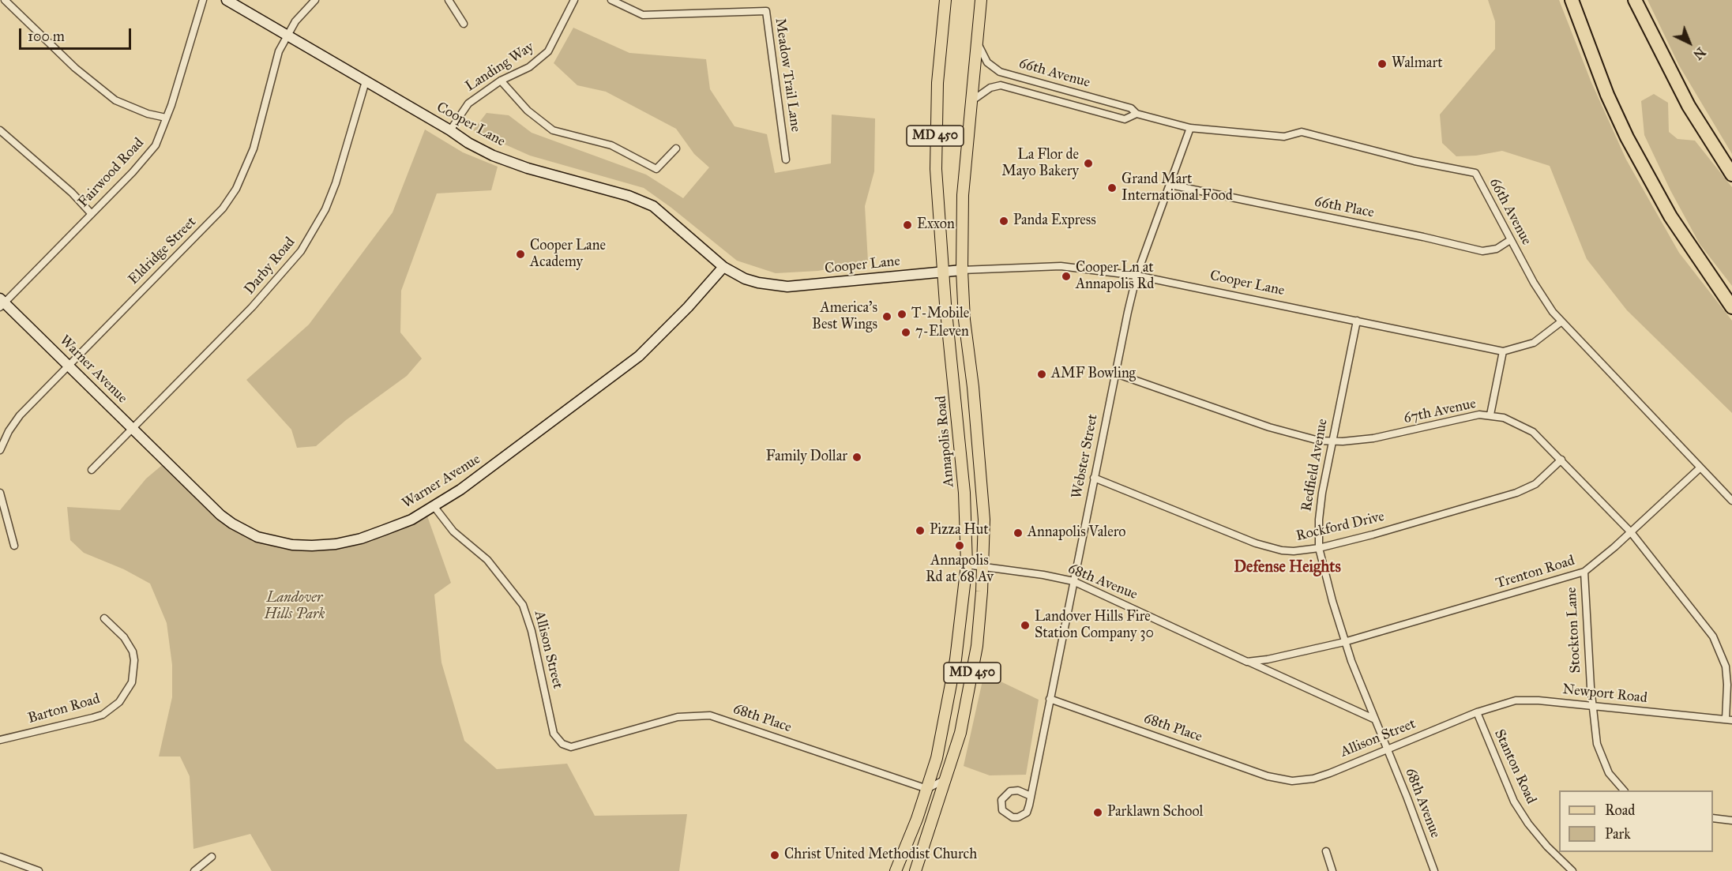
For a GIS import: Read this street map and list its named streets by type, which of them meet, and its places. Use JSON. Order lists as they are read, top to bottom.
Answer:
{
  "streets": {
    "main road": ["MD 450", "Annapolis Road"],
    "street": [
      "Landing Way",
      "66th Avenue",
      "Meadow Trail Lane",
      "Cooper Lane",
      "Fairwood Road",
      "66th Place",
      "Eldridge Street",
      "Darby Road",
      "Warner Avenue",
      "67th Avenue",
      "Webster Street",
      "Redfield Avenue",
      "Rockford Drive",
      "Trenton Road",
      "68th Avenue",
      "Stockton Lane",
      "Allison Street",
      "Newport Road",
      "Barton Road",
      "68th Place",
      "Stanton Road"
    ]
  },
  "crossings": [
    ["Landing Way", "Cooper Lane"],
    ["66th Avenue", "Cooper Lane"],
    ["66th Avenue", "MD 450"],
    ["66th Avenue", "66th Place"],
    ["66th Avenue", "Webster Street"],
    ["66th Avenue", "Trenton Road"],
    ["Cooper Lane", "MD 450"],
    ["Cooper Lane", "Eldridge Street"],
    ["Cooper Lane", "Darby Road"],
    ["Cooper Lane", "Warner Avenue"],
    ["Cooper Lane", "Annapolis Road"],
    ["Cooper Lane", "Webster Street"],
    ["Cooper Lane", "Redfield Avenue"],
    ["MD 450", "68th Avenue"],
    ["Fairwood Road", "Warner Avenue"],
    ["66th Place", "Webster Street"],
    ["Eldridge Street", "Warner Avenue"],
    ["Darby Road", "Warner Avenue"],
    ["Warner Avenue", "Allison Street"],
    ["67th Avenue", "Webster Street"],
    ["67th Avenue", "Redfield Avenue"],
    ["67th Avenue", "Rockford Drive"],
    ["67th Avenue", "Trenton Road"],
    ["67th Avenue", "Newport Road"],
    ["Annapolis Road", "68th Avenue"],
    ["Annapolis Road", "68th Place"],
    ["Webster Street", "Rockford Drive"],
    ["Webster Street", "68th Avenue"],
    ["Webster Street", "68th Place"],
    ["Redfield Avenue", "Rockford Drive"],
    ["Redfield Avenue", "Trenton Road"],
    ["Redfield Avenue", "68th Avenue"],
    ["Trenton Road", "68th Avenue"],
    ["Trenton Road", "Stockton Lane"],
    ["68th Avenue", "Allison Street"],
    ["Stockton Lane", "Newport Road"],
    ["Allison Street", "Newport Road"],
    ["Allison Street", "68th Place"],
    ["Allison Street", "Stanton Road"],
    ["Newport Road", "Stanton Road"]
  ],
  "districts": ["Defense Heights"],
  "parks": ["Landover Hills Park"],
  "places": [
    "Walmart",
    "La Flor de Mayo Bakery",
    "Grand Mart International Food",
    "Panda Express",
    "Exxon",
    "Cooper Lane Academy",
    "Cooper Ln at Annapolis Rd",
    "T-Mobile",
    "America's Best Wings",
    "7-Eleven",
    "AMF Bowling",
    "Family Dollar",
    "Pizza Hut",
    "Annapolis Valero",
    "Annapolis Rd at 68 Av",
    "Landover Hills Fire Station Company 30",
    "Parklawn School",
    "Christ United Methodist Church"
  ],
  "legend": ["Road", "Park"],
  "scale_bar": "100 m",
  "north": "bottom right"
}
